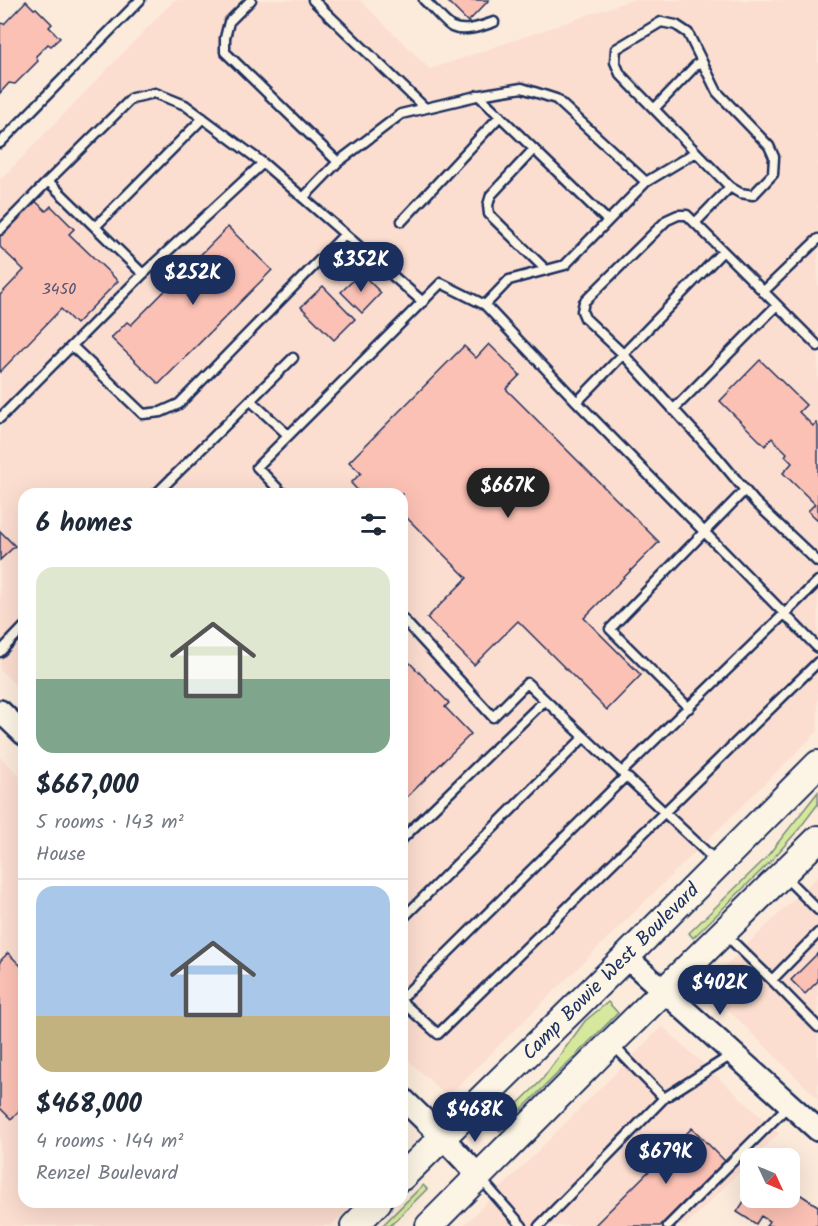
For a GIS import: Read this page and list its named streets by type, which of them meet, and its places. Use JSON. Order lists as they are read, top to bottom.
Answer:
{
  "streets": {
    "main road": ["Camp Bowie West Boulevard"]
  },
  "house_numbers": ["3450"],
  "north": "bottom right",
  "page": {
    "price": [
      "$352K",
      "$252K",
      "$667K",
      "$402K",
      "$468K",
      "$679K"
    ],
    "heading": "6 homes",
    "list": [
      {
        "name": "$667,000",
        "note": "5 rooms · 143 m² · House"
      },
      {
        "name": "$468,000",
        "note": "4 rooms · 144 m² · Renzel Boulevard"
      }
    ]
  }
}
